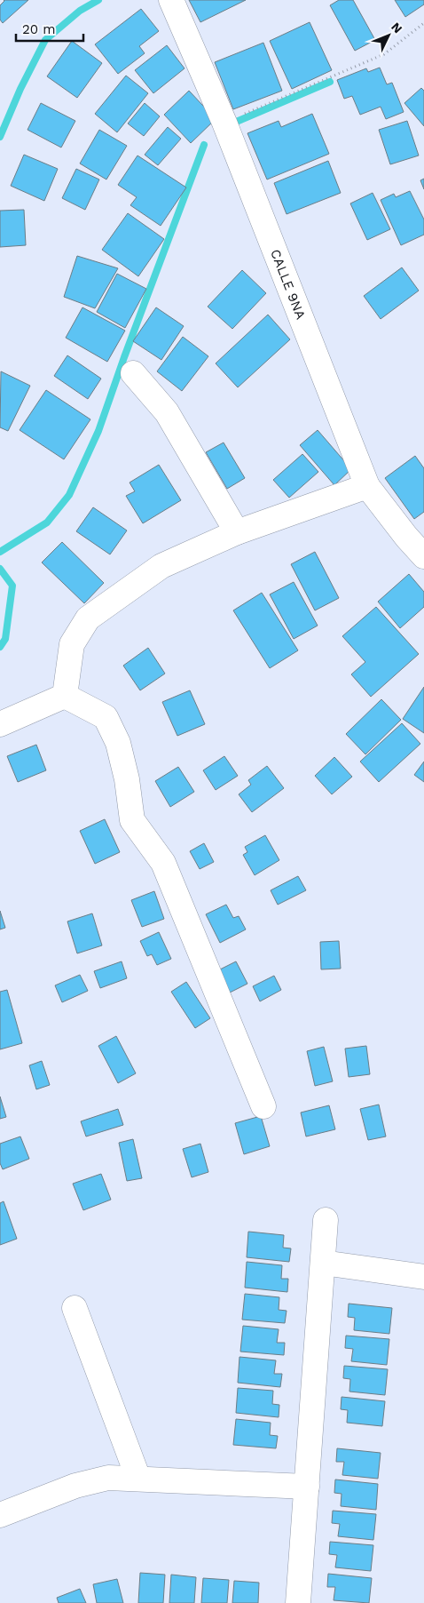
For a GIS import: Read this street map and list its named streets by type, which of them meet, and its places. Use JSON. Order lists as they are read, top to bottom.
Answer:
{
  "streets": {
    "street": ["CALLE 9NA"]
  },
  "scale_bar": "20 m",
  "north": "top right"
}
